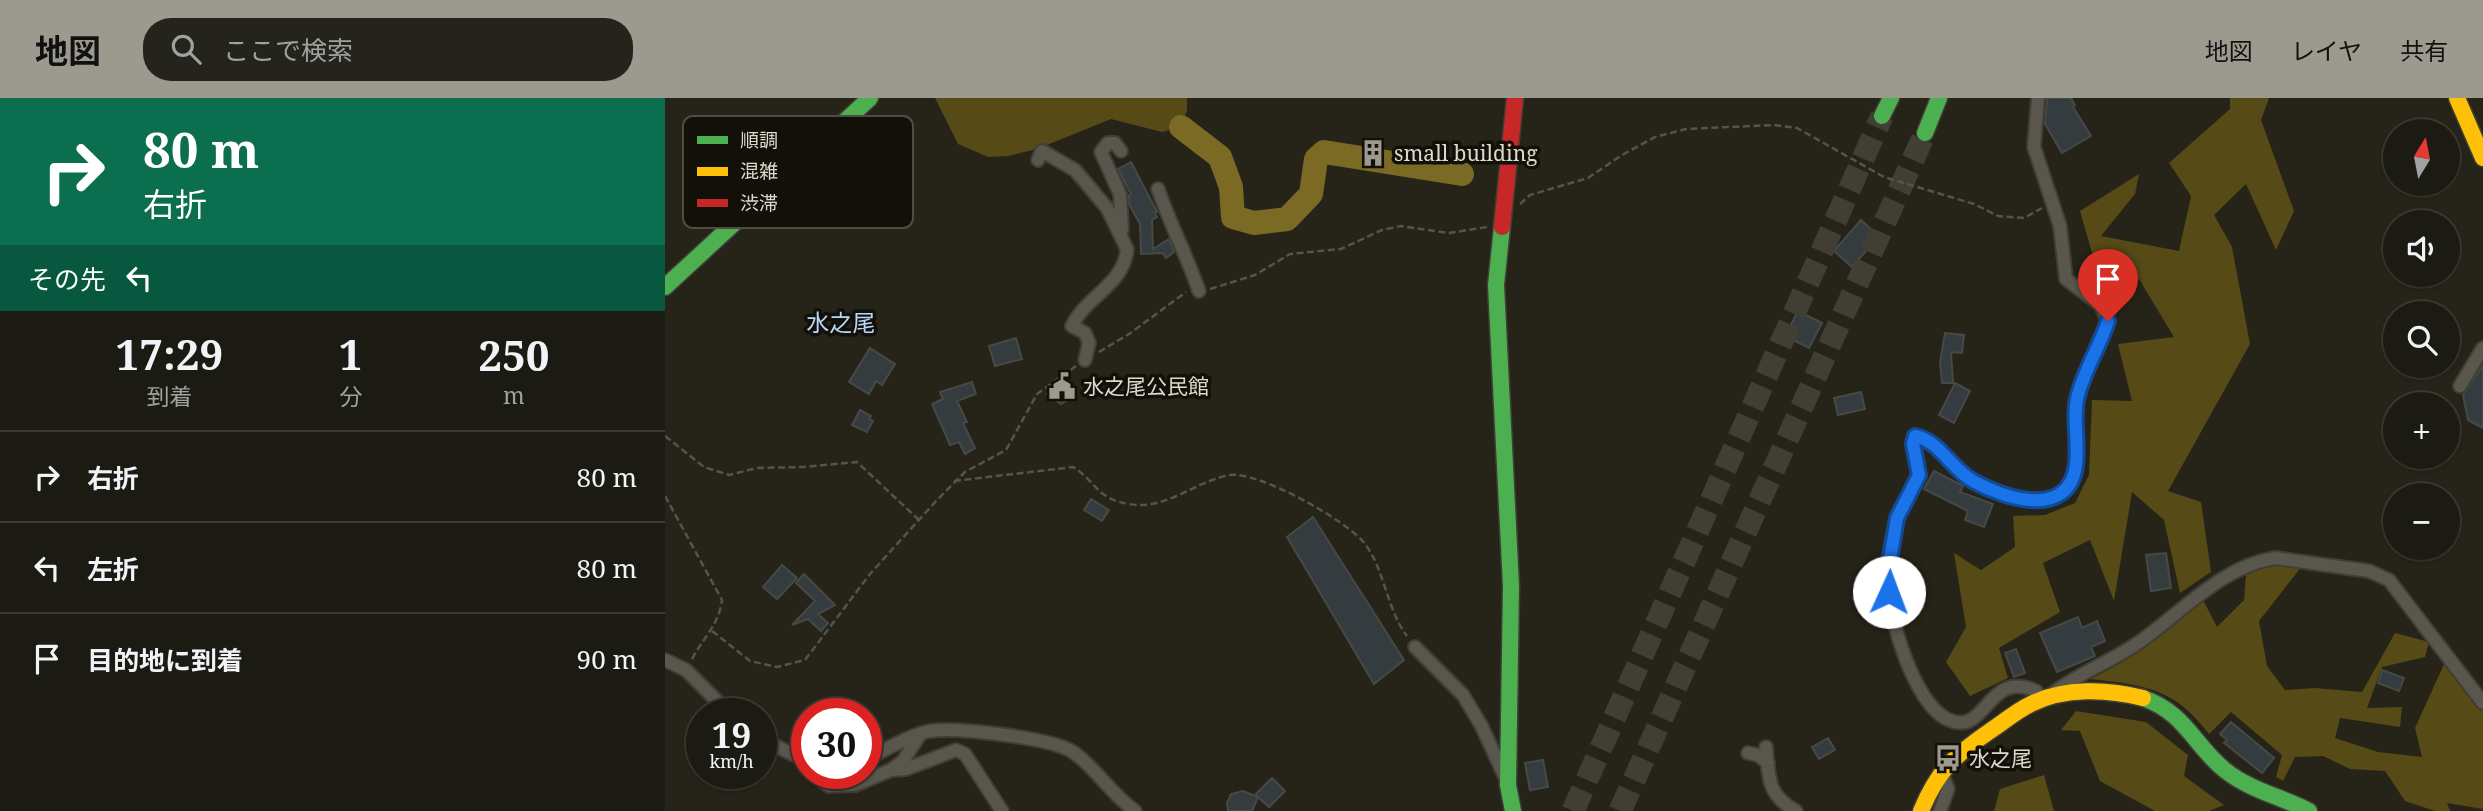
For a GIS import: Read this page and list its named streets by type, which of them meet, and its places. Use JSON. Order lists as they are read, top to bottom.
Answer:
{
  "districts": ["水之尾"],
  "places": {
    "building": ["small building"],
    "public building": ["水之尾公民館"],
    "bus stop": ["水之尾"]
  },
  "legend": ["順調", "混雑", "渋滞"],
  "north": "top",
  "page": {
    "header": "地図",
    "search": "ここで検索",
    "nav": ["地図", "レイヤ", "共有"],
    "turn": ["80 m", "右折"],
    "map_buttons": ["+", "−"],
    "then": "その先",
    "eta": [
      "17:29",
      "到着",
      "1",
      "分",
      "250",
      "m"
    ],
    "list": [
      {
        "name": "右折",
        "value": "80 m"
      },
      {
        "name": "左折",
        "value": "80 m"
      },
      {
        "name": "目的地に到着",
        "value": "90 m"
      }
    ],
    "speed": "19 km/h",
    "limit": "30"
  }
}
